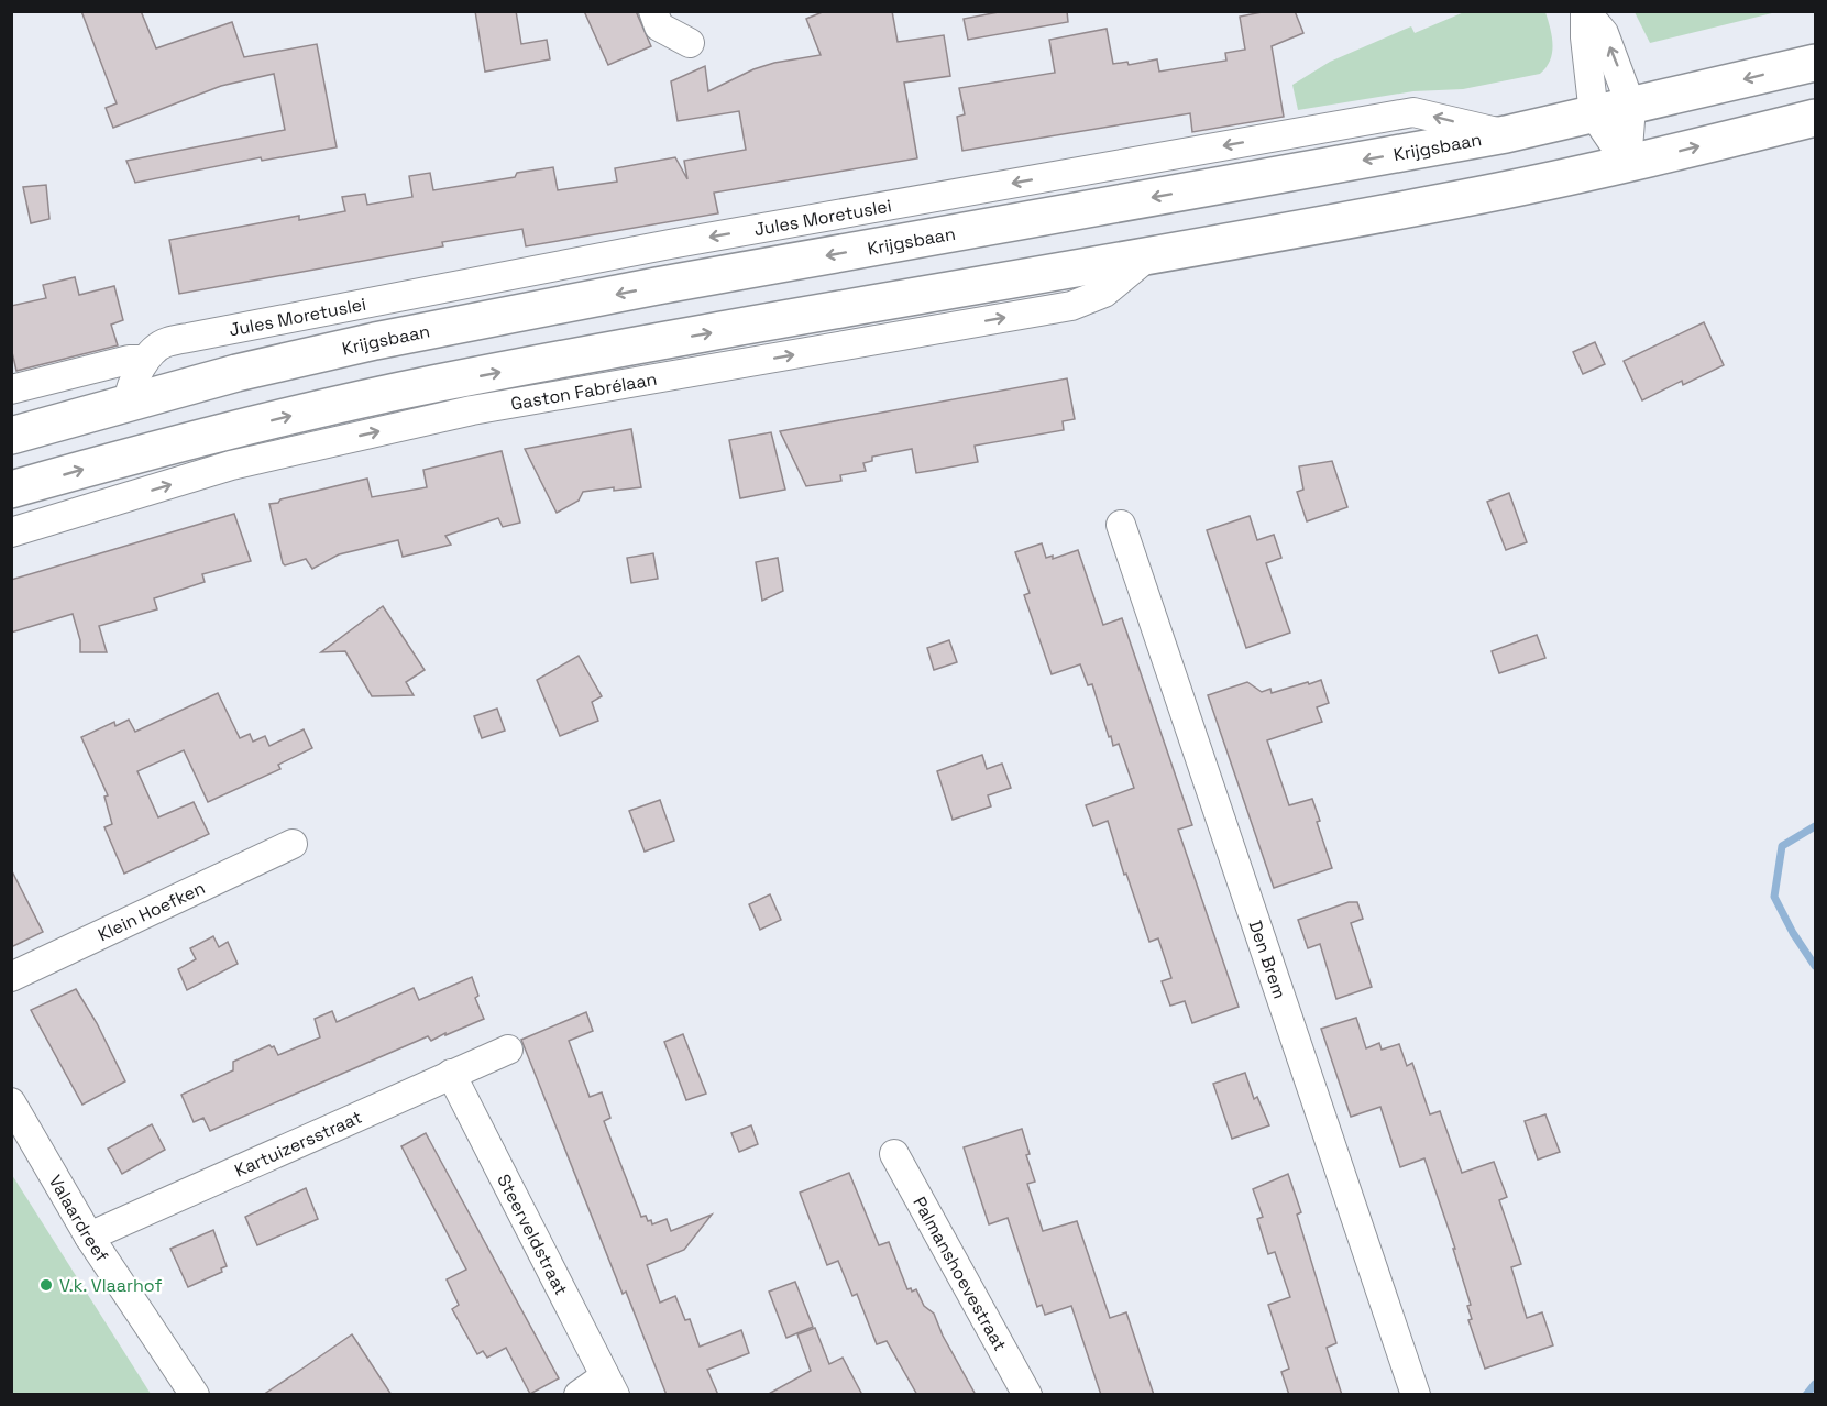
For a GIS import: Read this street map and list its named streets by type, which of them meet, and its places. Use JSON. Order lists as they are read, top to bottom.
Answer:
{
  "streets": {
    "main road": ["Krijgsbaan"],
    "street": [
      "Jules Moretuslei",
      "Gaston Fabrélaan",
      "Klein Hoefken",
      "Den Brem",
      "Kartuizersstraat",
      "Valaardreef",
      "Steerveldstraat",
      "Palmanshoevestraat"
    ]
  },
  "crossings": [
    ["Krijgsbaan", "Jules Moretuslei"],
    ["Kartuizersstraat", "Valaardreef"],
    ["Kartuizersstraat", "Steerveldstraat"]
  ],
  "one_way": ["Jules Moretuslei", "Gaston Fabrélaan"],
  "places": ["V.k. Vlaarhof"]
}
